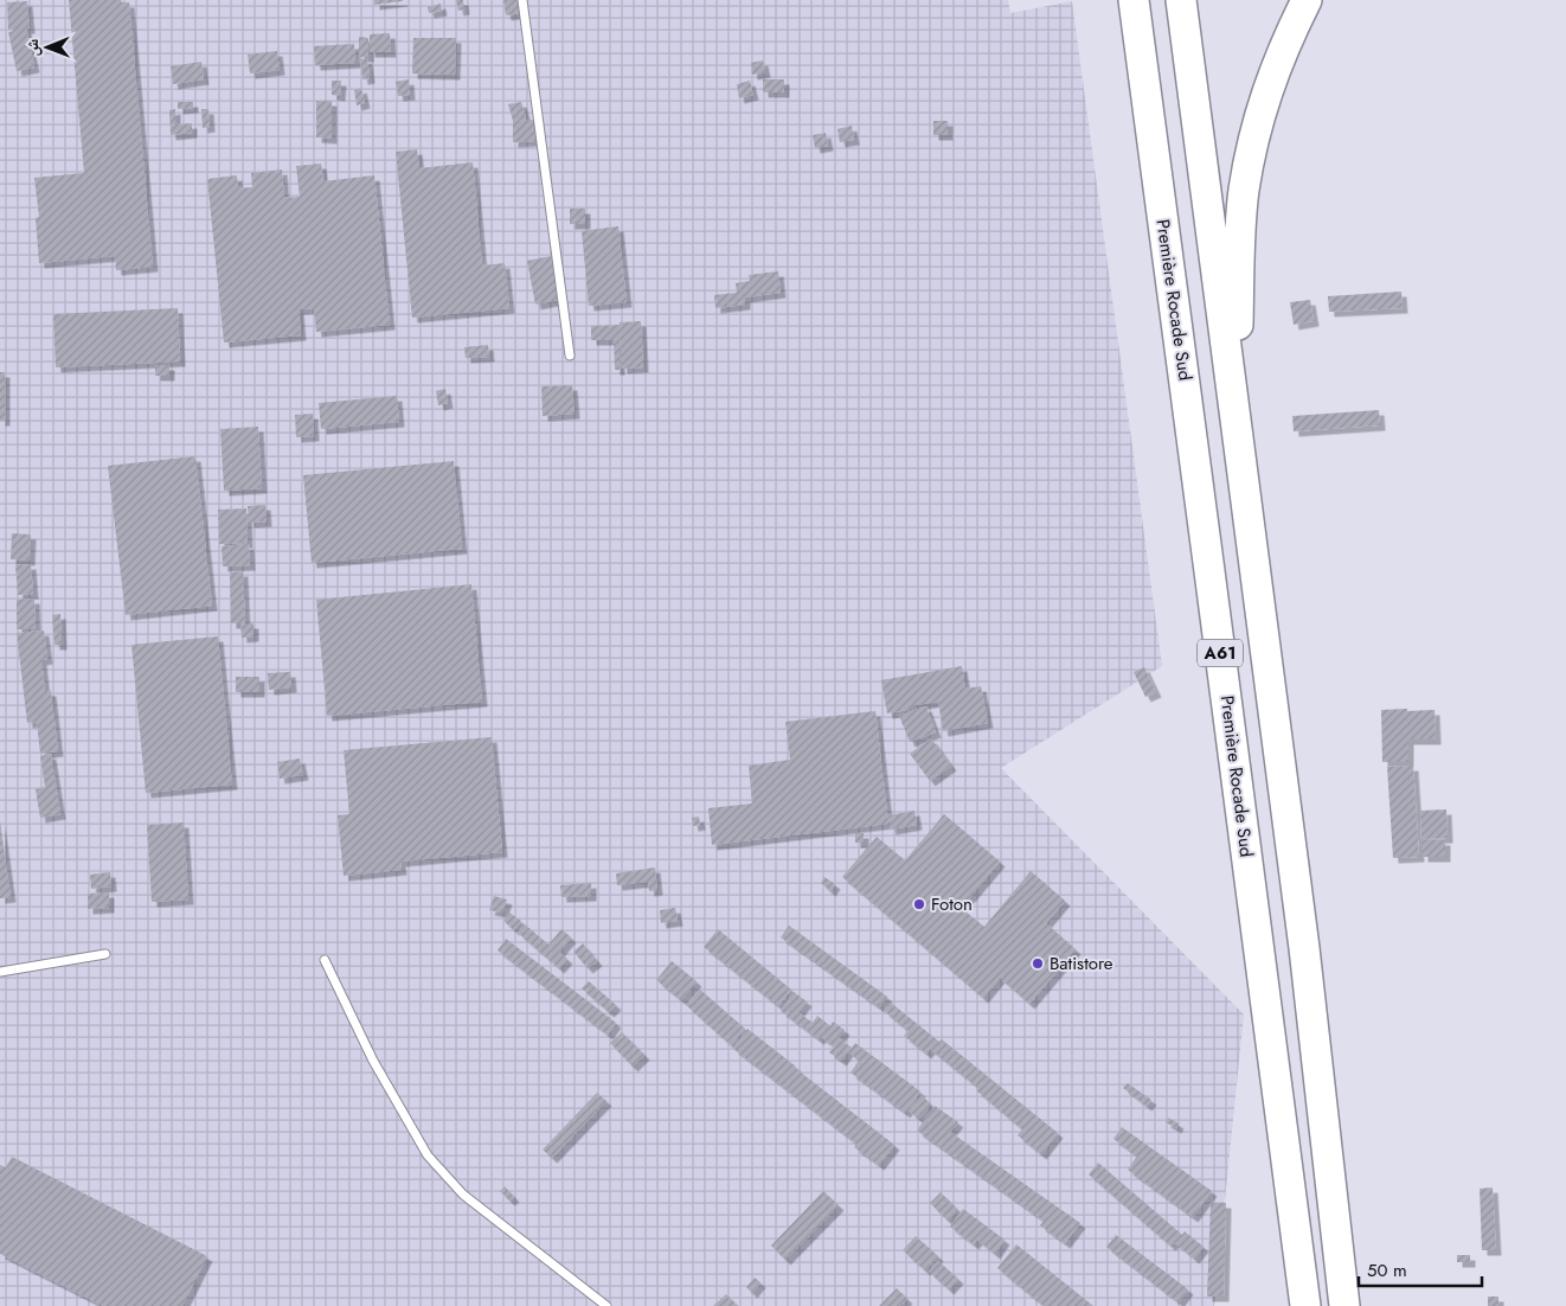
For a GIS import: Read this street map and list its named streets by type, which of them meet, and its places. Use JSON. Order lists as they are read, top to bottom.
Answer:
{
  "streets": {
    "highway": ["Première Rocade Sud", "A61"]
  },
  "places": ["Foton", "Batistore"],
  "scale_bar": "50 m",
  "north": "left"
}
